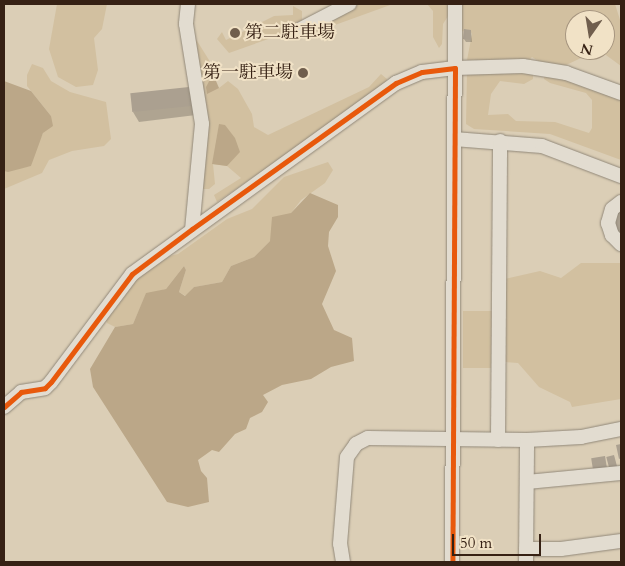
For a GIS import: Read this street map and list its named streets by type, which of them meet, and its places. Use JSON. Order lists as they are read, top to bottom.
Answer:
{
  "places": ["第二駐車場", "第一駐車場"],
  "scale_bar": "50 m",
  "north": "bottom"
}
